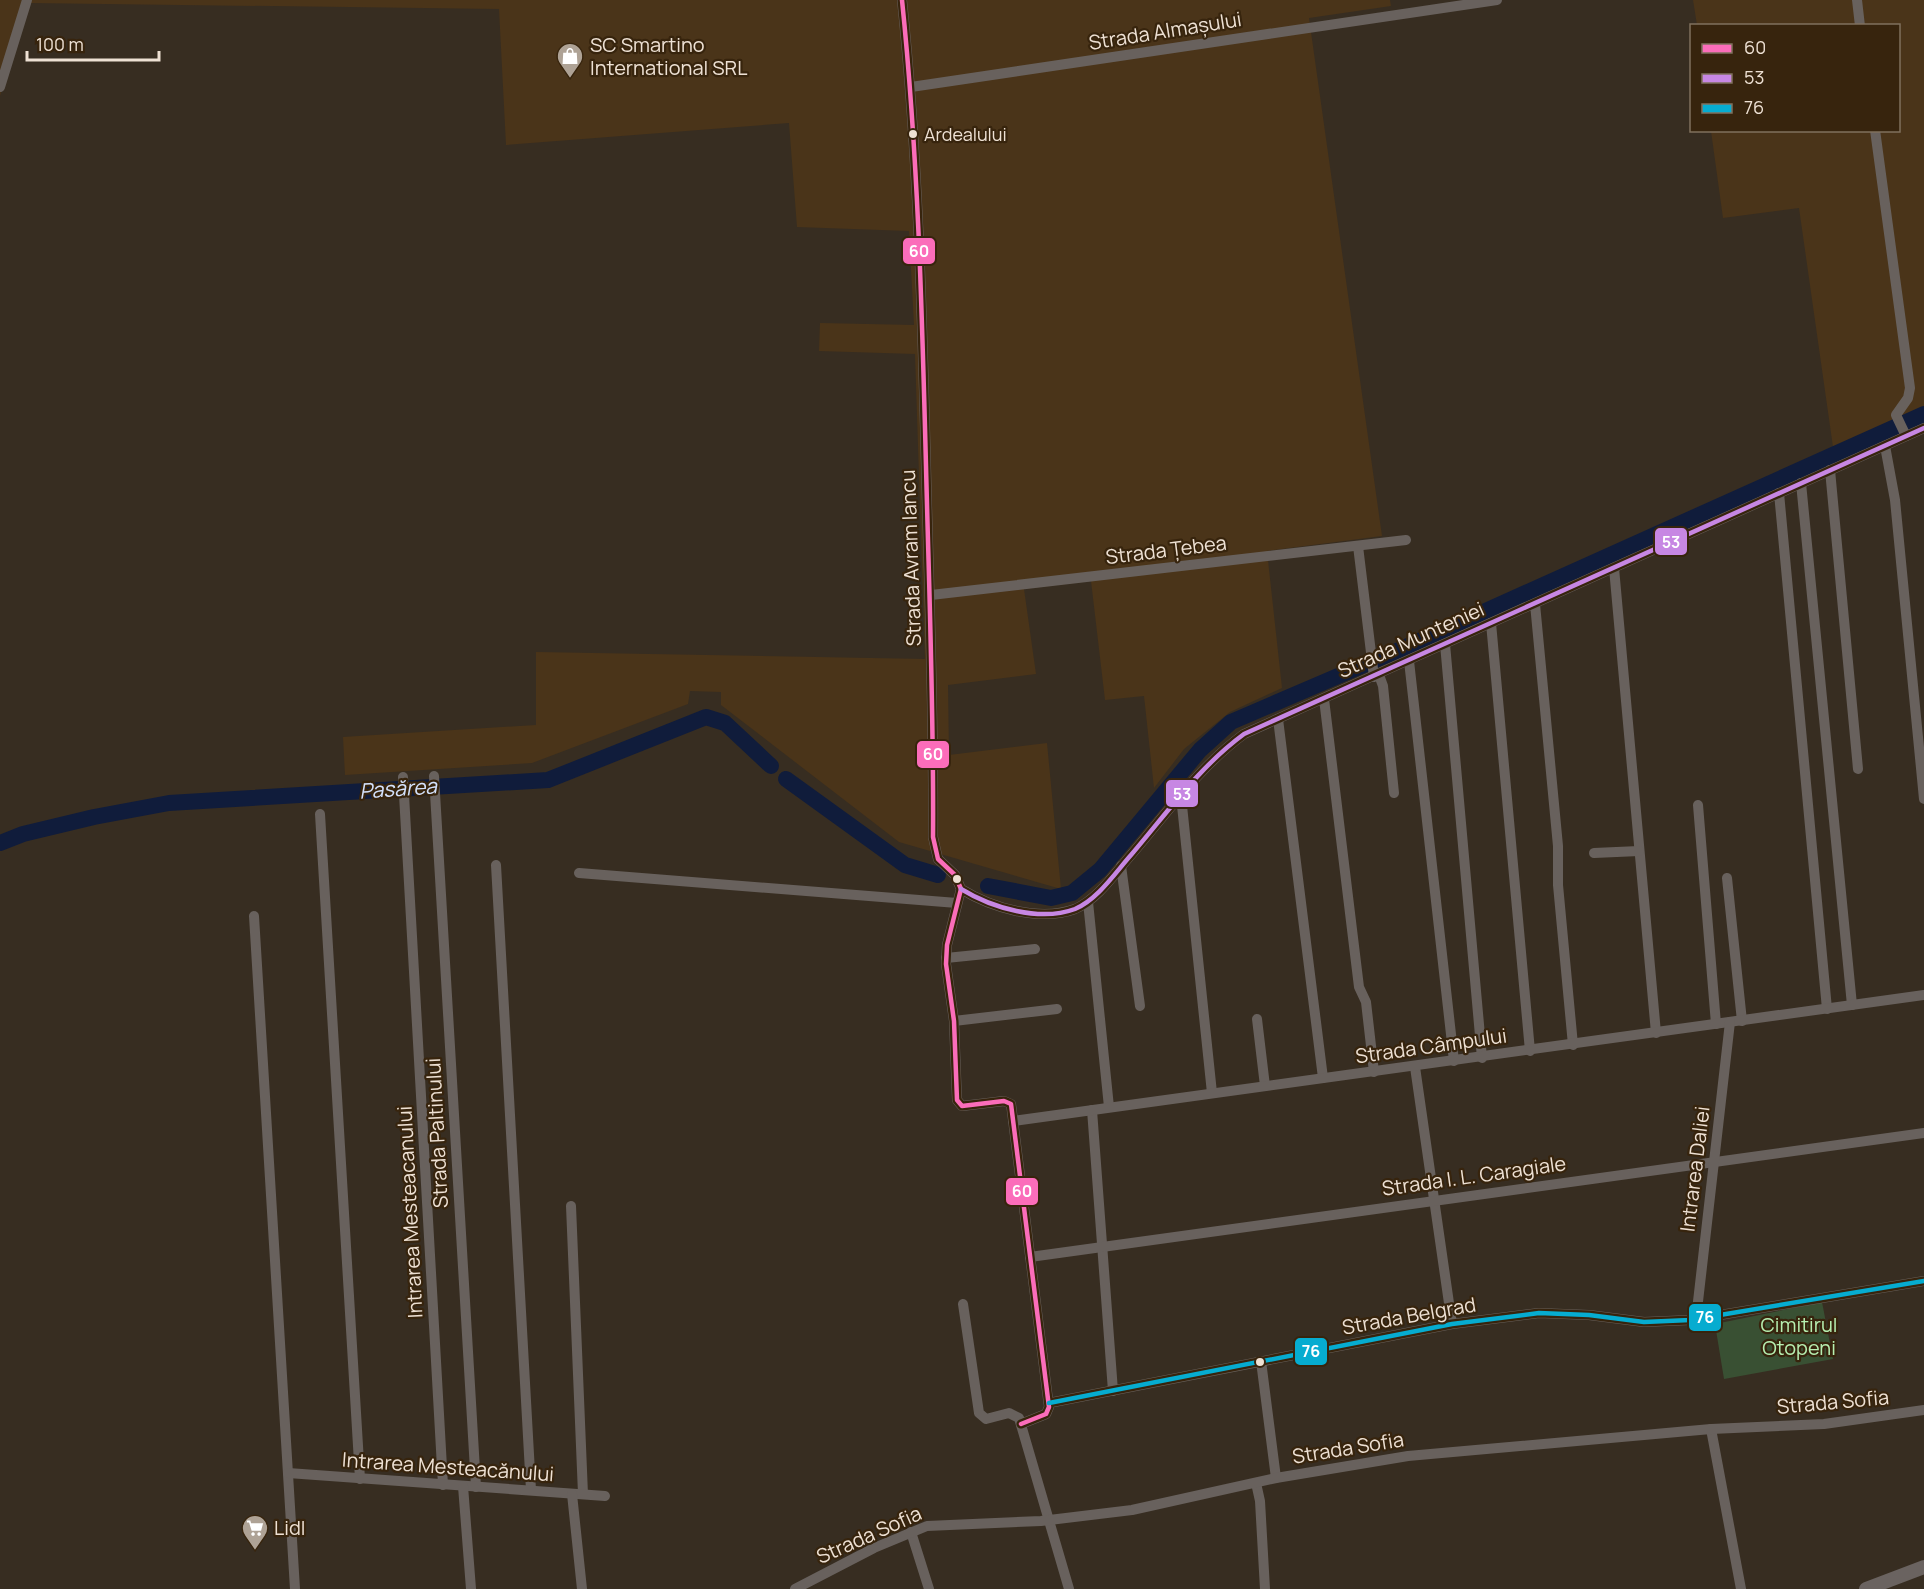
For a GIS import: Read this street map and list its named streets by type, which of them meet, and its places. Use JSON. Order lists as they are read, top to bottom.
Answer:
{
  "streets": {
    "street": [
      "Strada Almașului",
      "Strada Țebea",
      "Strada Avram Iancu",
      "Strada Munteniei",
      "Strada Câmpului",
      "Strada Paltinului",
      "Intrarea Daliei",
      "Strada I. L. Caragiale",
      "Intrarea Mesteacanului",
      "Strada Belgrad",
      "Strada Sofia",
      "Intrarea Mesteacănului"
    ]
  },
  "crossings": [
    ["Strada Almașului", "Strada Avram Iancu"],
    ["Strada Țebea", "Strada Avram Iancu"],
    ["Strada Avram Iancu", "Strada Munteniei"],
    ["Strada Câmpului", "Intrarea Daliei"],
    ["Strada Paltinului", "Intrarea Mesteacănului"],
    ["Intrarea Daliei", "Strada I. L. Caragiale"],
    ["Intrarea Daliei", "Strada Belgrad"],
    ["Intrarea Mesteacanului", "Intrarea Mesteacănului"]
  ],
  "water": ["Pasărea"],
  "parks": ["Cimitirul Otopeni"],
  "places": {
    "shop": ["SC Smartino International SRL"],
    "other": ["Ardealului"],
    "supermarket": ["Lidl"]
  },
  "lines": ["transit line 60", "transit line 53", "transit line 76"],
  "legend": ["60", "53", "76"],
  "scale_bar": "100 m"
}
